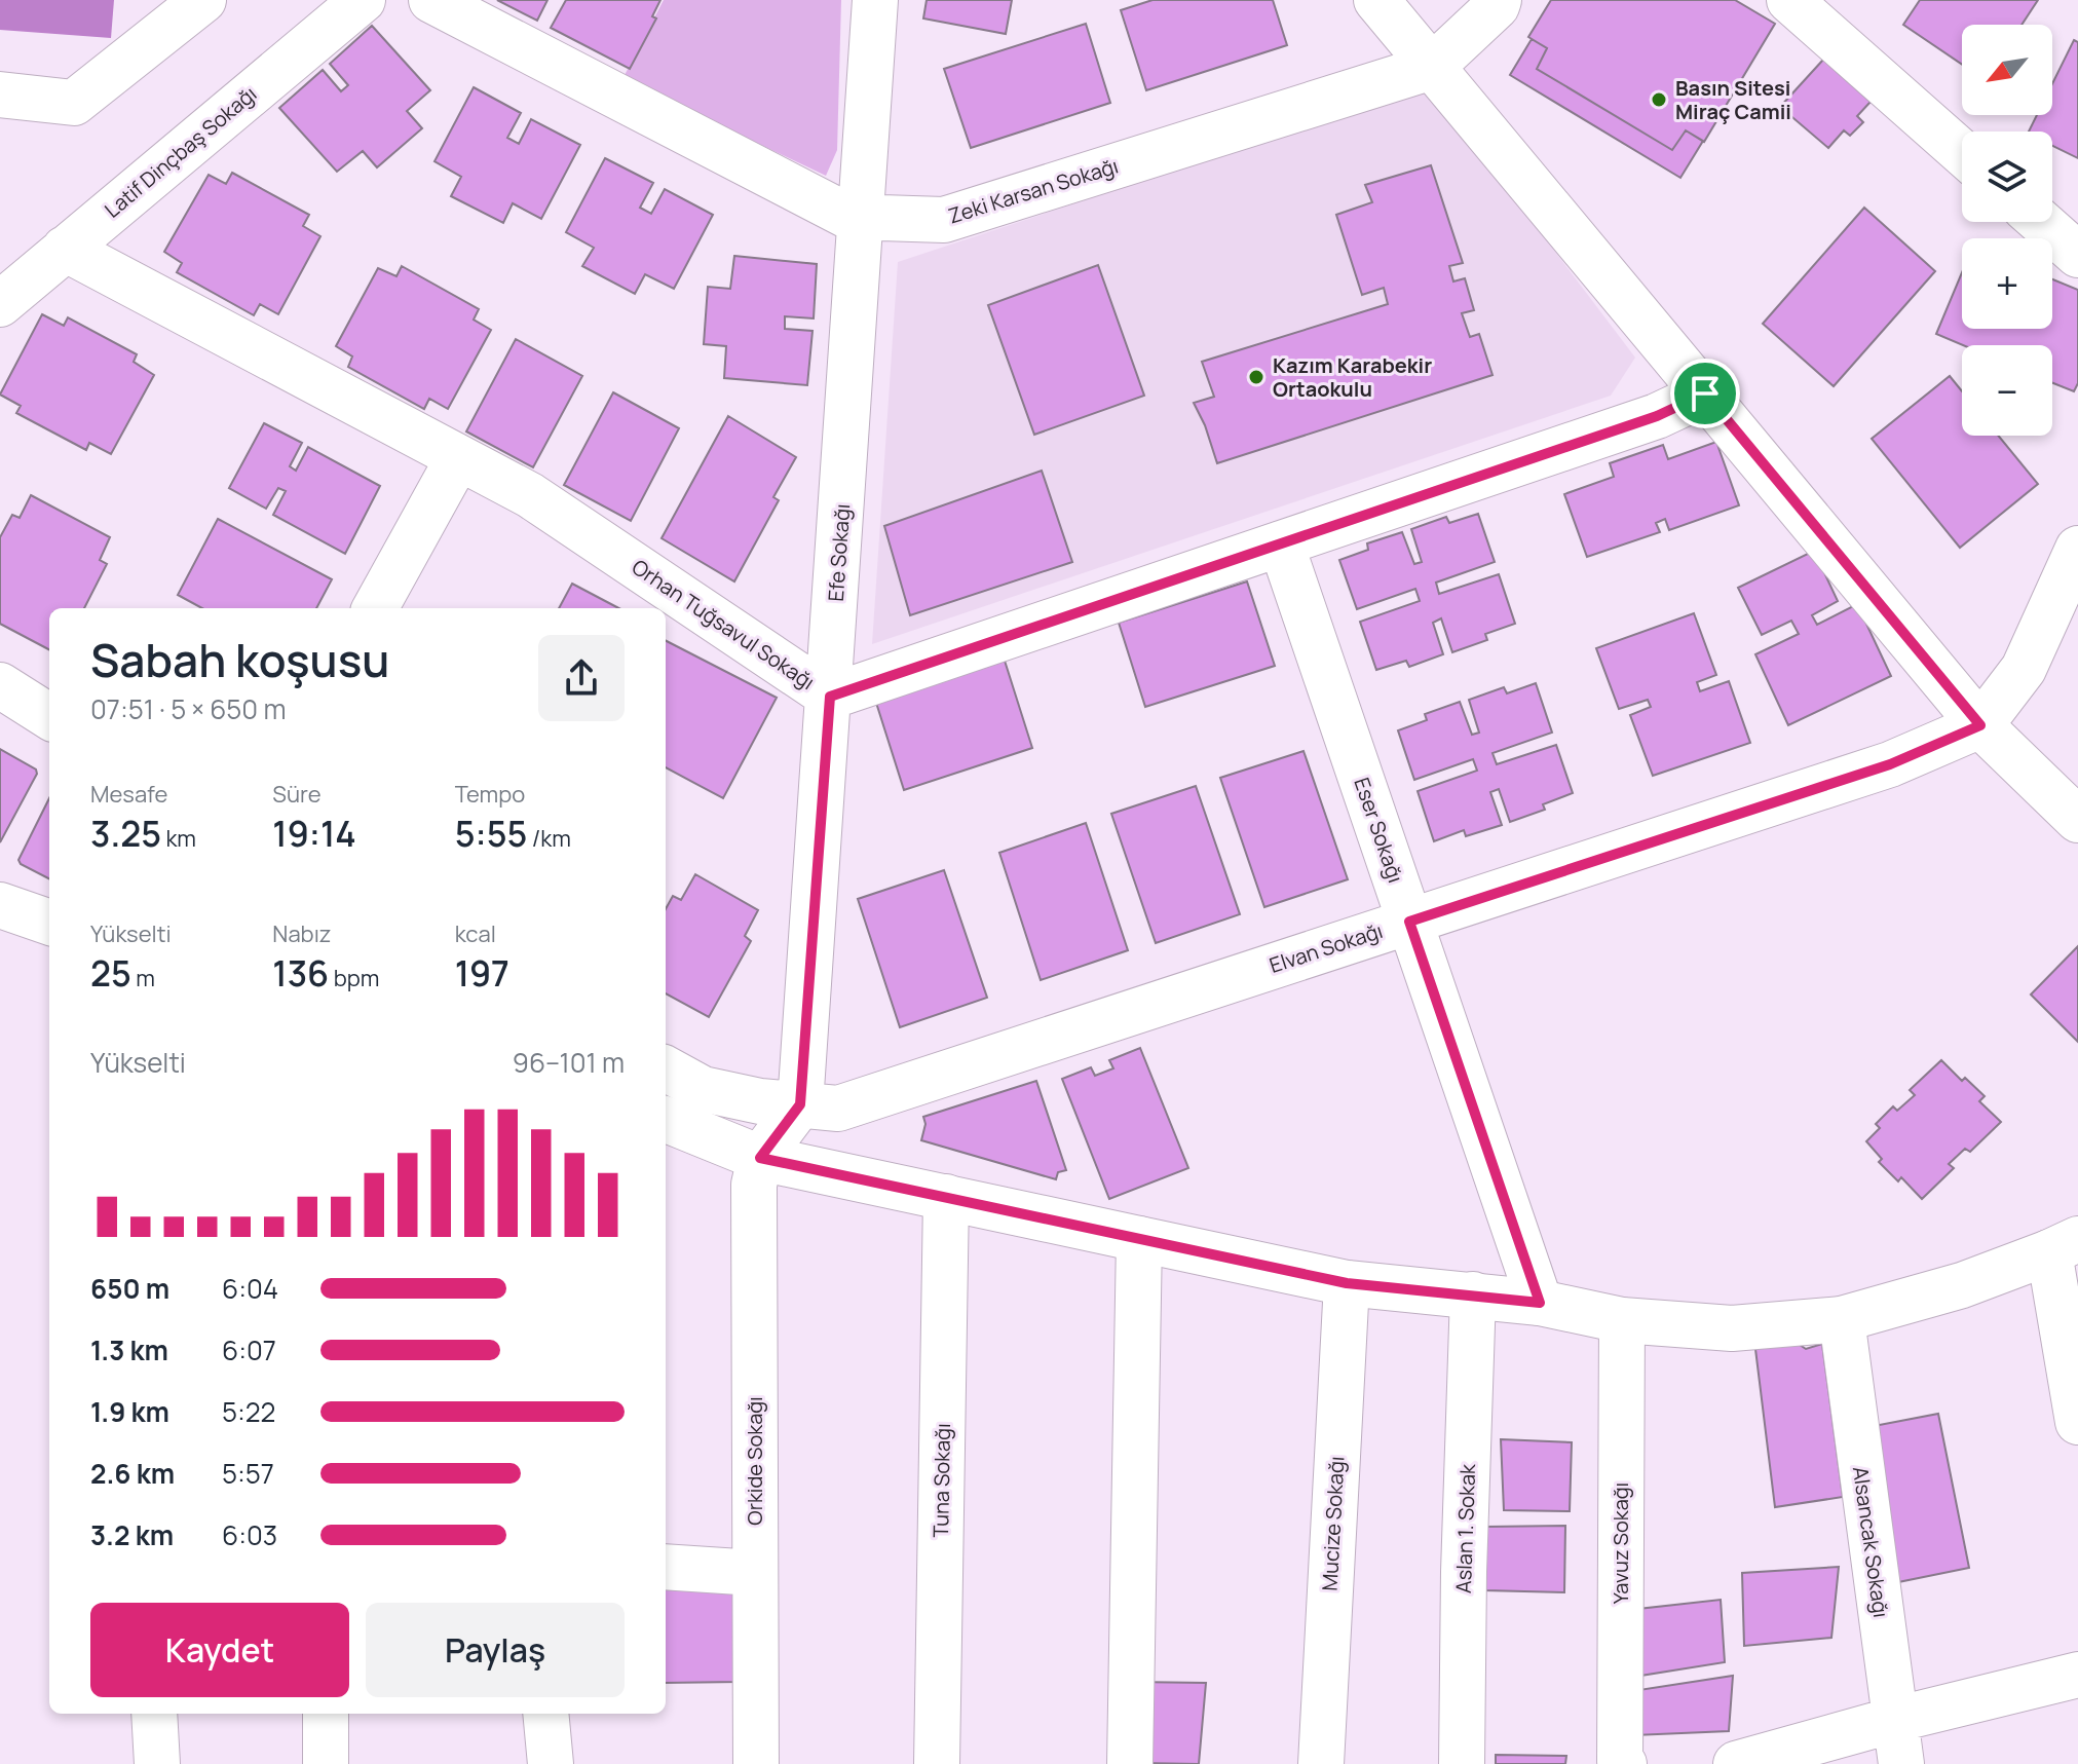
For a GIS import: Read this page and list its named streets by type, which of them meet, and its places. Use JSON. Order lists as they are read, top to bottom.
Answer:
{
  "streets": {
    "street": [
      "Latif Dinçbaş Sokağı",
      "Zeki Karsan Sokağı",
      "Efe Sokağı",
      "Orhan Tuğsavul Sokağı",
      "Eser Sokağı",
      "Elvan Sokağı",
      "Orkide Sokağı",
      "Tuna Sokağı",
      "Mucize Sokağı",
      "Aslan 1. Sokak",
      "Alsancak Sokağı",
      "Yavuz Sokağı"
    ]
  },
  "crossings": [
    ["Latif Dinçbaş Sokağı", "Orhan Tuğsavul Sokağı"],
    ["Zeki Karsan Sokağı", "Efe Sokağı"],
    ["Efe Sokağı", "Orhan Tuğsavul Sokağı"],
    ["Efe Sokağı", "Elvan Sokağı"],
    ["Orhan Tuğsavul Sokağı", "Eser Sokağı"],
    ["Eser Sokağı", "Elvan Sokağı"]
  ],
  "places": ["Basın Sitesi Miraç Camii", "Kazım Karabekir Ortaokulu"],
  "north": "bottom left",
  "page": {
    "map_buttons": ["+", "−"],
    "heading": ["Sabah koşusu", "07:51 · 5 × 650 m"],
    "stats": [
      ["Mesafe", "3.25 km"],
      ["Süre", "19:14"],
      ["Tempo", "5:55 /km"],
      ["Yükselti", "25 m"],
      ["Nabız", "136 bpm"],
      ["kcal", "197"]
    ],
    "chart": ["Yükselti", "96–101 m"],
    "list": [
      {
        "name": "650 m",
        "note": "6:04"
      },
      {
        "name": "1.3 km",
        "note": "6:07"
      },
      {
        "name": "1.9 km",
        "note": "5:22"
      },
      {
        "name": "2.6 km",
        "note": "5:57"
      },
      {
        "name": "3.2 km",
        "note": "6:03"
      }
    ],
    "buttons": ["Kaydet", "Paylaş"]
  }
}
